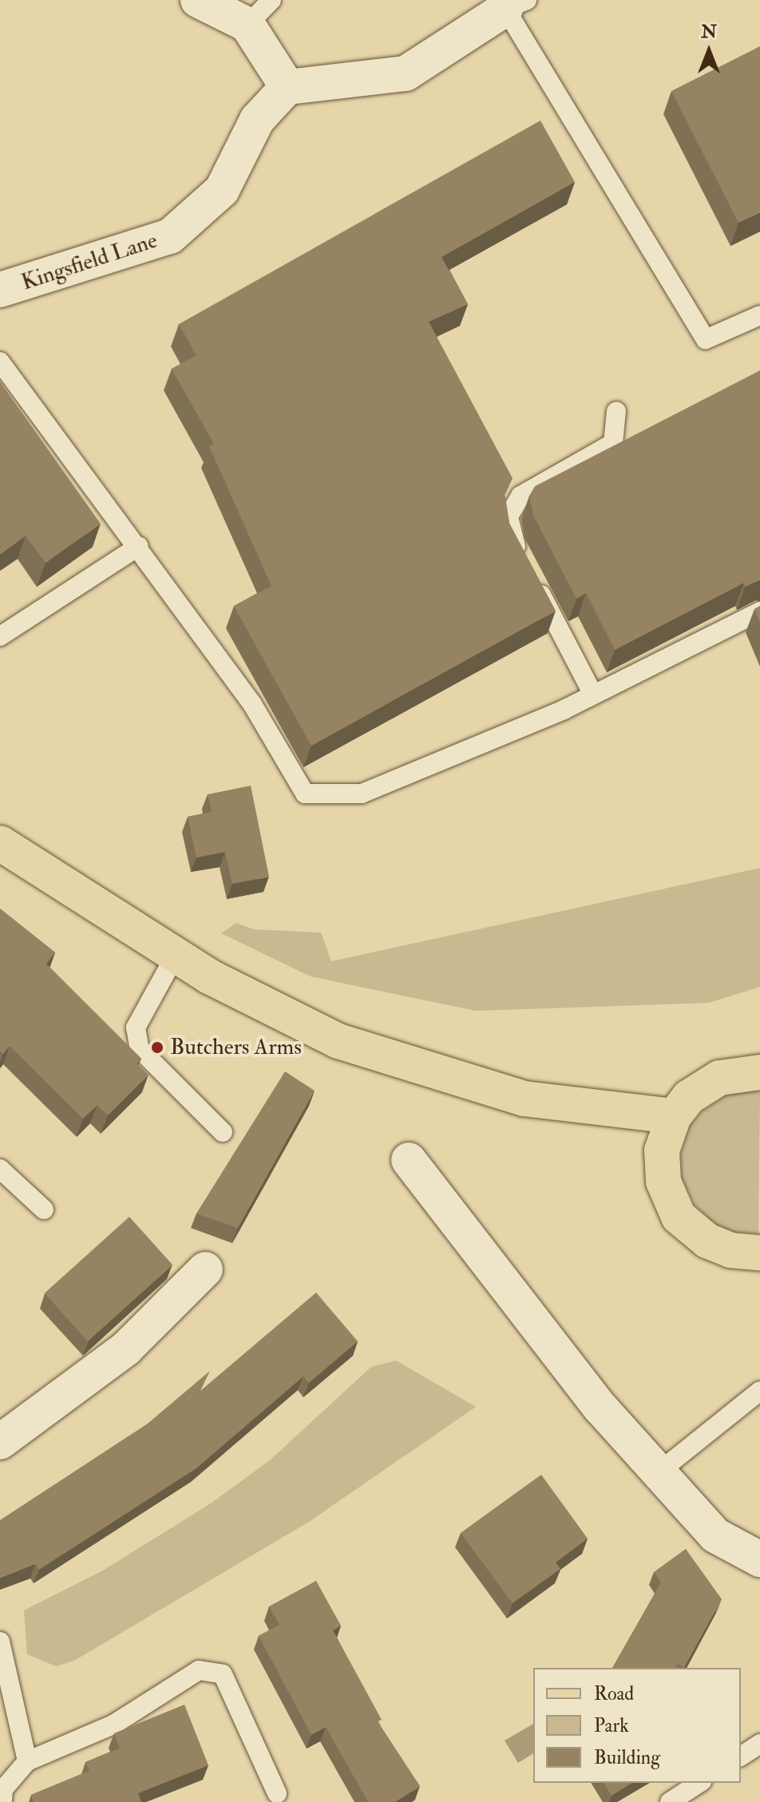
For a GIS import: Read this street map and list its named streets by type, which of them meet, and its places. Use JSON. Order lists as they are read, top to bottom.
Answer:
{
  "streets": {
    "street": ["Kingsfield Lane"]
  },
  "places": ["Butchers Arms"],
  "legend": ["Road", "Park", "Building"],
  "north": "top"
}
